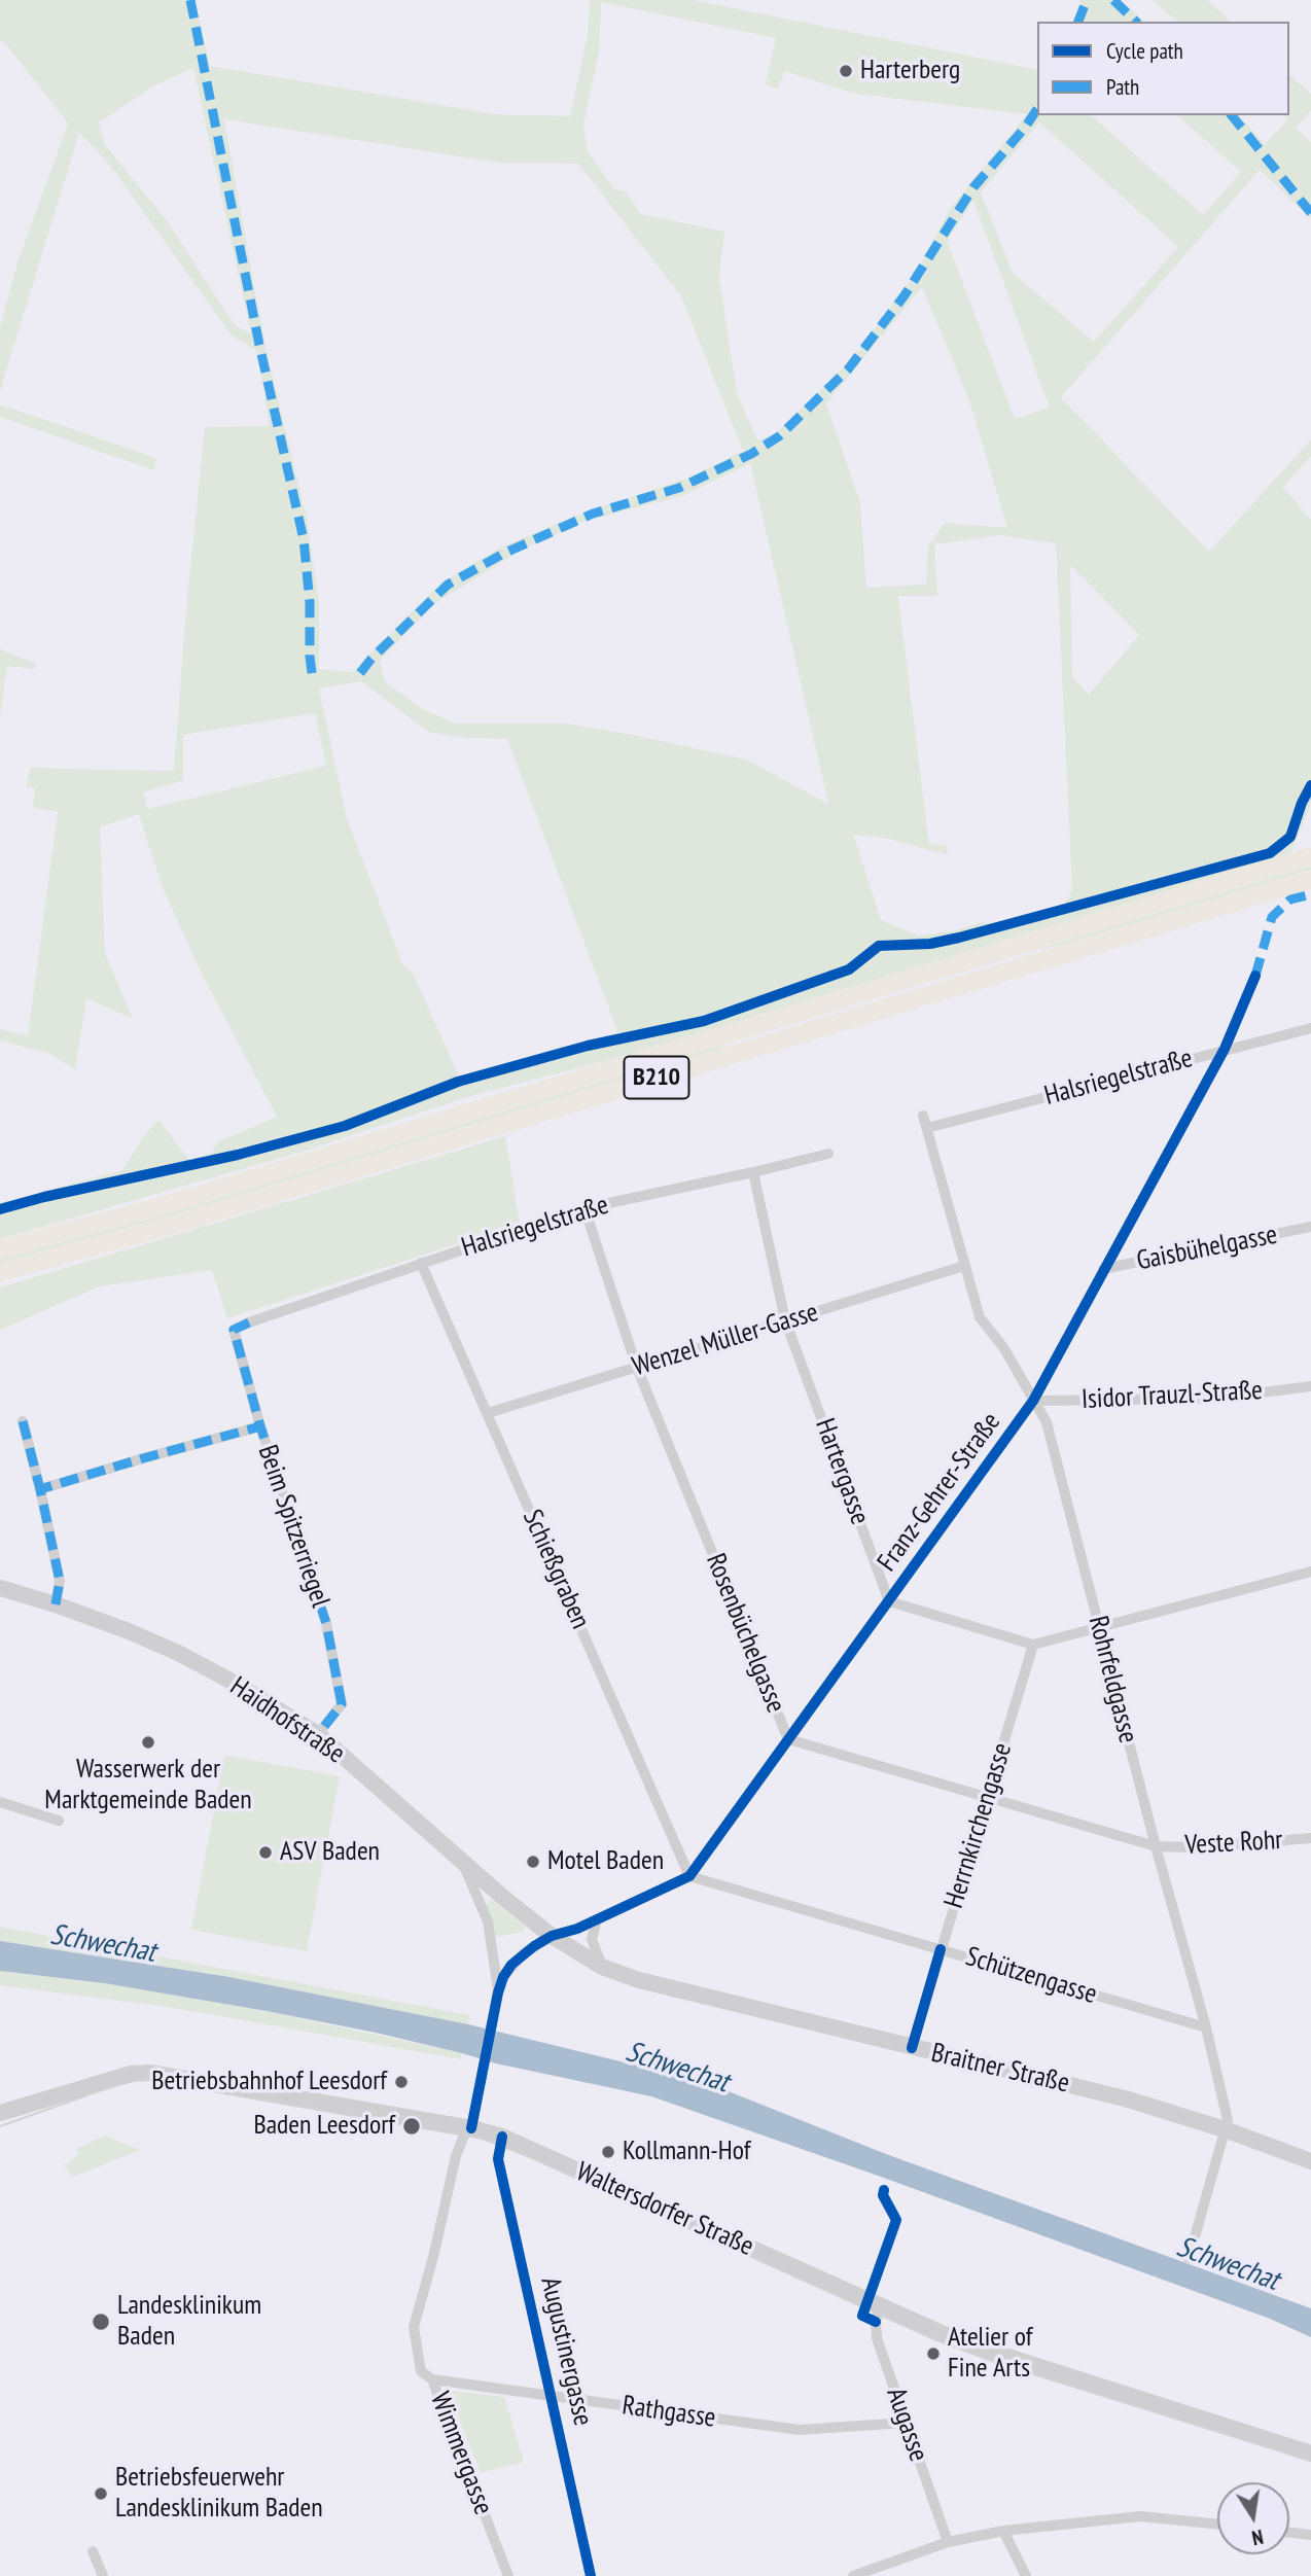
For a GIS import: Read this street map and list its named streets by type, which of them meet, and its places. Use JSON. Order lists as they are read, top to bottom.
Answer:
{
  "streets": {
    "main road": [
      "B210",
      "Haidhofstraße",
      "Braitner Straße",
      "Waltersdorfer Straße"
    ],
    "street": [
      "Halsriegelstraße",
      "Gaisbühelgasse",
      "Wenzel Müller-Gasse",
      "Isidor Trauzl-Straße",
      "Hartergasse",
      "Franz-Gehrer-Straße",
      "Beim Spitzerriegel",
      "Schießgraben",
      "Rosenbüchelgasse",
      "Rohrfeldgasse",
      "Herrnkirchengasse",
      "Veste Rohr",
      "Schützengasse",
      "Augustinergasse",
      "Rathgasse",
      "Augasse",
      "Wimmergasse"
    ]
  },
  "crossings": [
    ["Halsriegelstraße", "Hartergasse"],
    ["Halsriegelstraße", "Franz-Gehrer-Straße"],
    ["Halsriegelstraße", "Beim Spitzerriegel"],
    ["Halsriegelstraße", "Schießgraben"],
    ["Halsriegelstraße", "Rosenbüchelgasse"],
    ["Halsriegelstraße", "Rohrfeldgasse"],
    ["Gaisbühelgasse", "Franz-Gehrer-Straße"],
    ["Wenzel Müller-Gasse", "Hartergasse"],
    ["Wenzel Müller-Gasse", "Schießgraben"],
    ["Wenzel Müller-Gasse", "Rosenbüchelgasse"],
    ["Wenzel Müller-Gasse", "Rohrfeldgasse"],
    ["Isidor Trauzl-Straße", "Franz-Gehrer-Straße"],
    ["Isidor Trauzl-Straße", "Rohrfeldgasse"],
    ["Hartergasse", "Franz-Gehrer-Straße"],
    ["Franz-Gehrer-Straße", "Schießgraben"],
    ["Franz-Gehrer-Straße", "Rosenbüchelgasse"],
    ["Franz-Gehrer-Straße", "Rohrfeldgasse"],
    ["Franz-Gehrer-Straße", "Haidhofstraße"],
    ["Franz-Gehrer-Straße", "Schützengasse"],
    ["Franz-Gehrer-Straße", "Braitner Straße"],
    ["Franz-Gehrer-Straße", "Wimmergasse"],
    ["Beim Spitzerriegel", "Haidhofstraße"],
    ["Schießgraben", "Schützengasse"],
    ["Rosenbüchelgasse", "Rohrfeldgasse"],
    ["Rosenbüchelgasse", "Herrnkirchengasse"],
    ["Rosenbüchelgasse", "Veste Rohr"],
    ["Rohrfeldgasse", "Veste Rohr"],
    ["Rohrfeldgasse", "Schützengasse"],
    ["Rohrfeldgasse", "Braitner Straße"],
    ["Haidhofstraße", "Braitner Straße"],
    ["Haidhofstraße", "Wimmergasse"],
    ["Herrnkirchengasse", "Schützengasse"],
    ["Herrnkirchengasse", "Braitner Straße"],
    ["Waltersdorfer Straße", "Augustinergasse"],
    ["Waltersdorfer Straße", "Augasse"],
    ["Waltersdorfer Straße", "Wimmergasse"],
    ["Augustinergasse", "Rathgasse"],
    ["Rathgasse", "Augasse"],
    ["Rathgasse", "Wimmergasse"]
  ],
  "water": ["Schwechat"],
  "places": [
    "Harterberg",
    "Wasserwerk der Marktgemeinde Baden",
    "ASV Baden",
    "Motel Baden",
    "Betriebsbahnhof Leesdorf",
    "Baden Leesdorf",
    "Kollmann-Hof",
    "Landesklinikum Baden",
    "Atelier of Fine Arts",
    "Betriebsfeuerwehr Landesklinikum Baden"
  ],
  "legend": ["Cycle path", "Path"],
  "north": "bottom"
}
